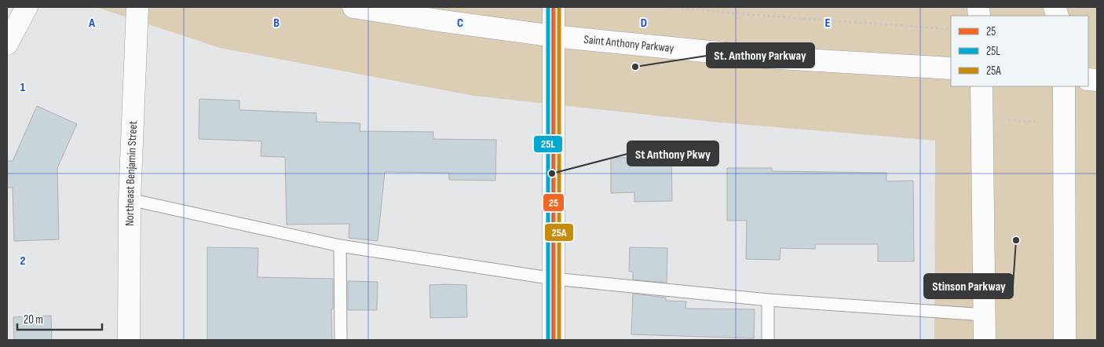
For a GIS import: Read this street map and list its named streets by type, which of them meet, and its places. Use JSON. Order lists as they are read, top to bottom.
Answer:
{
  "streets": {
    "street": ["Saint Anthony Parkway", "Northeast Benjamin Street"]
  },
  "places": ["St. Anthony Parkway", "St Anthony Pkwy", "Stinson Parkway"],
  "lines": ["transit line 25", "transit line 25L", "transit line 25A"],
  "legend": ["25", "25L", "25A"],
  "scale_bar": "20 m",
  "grid": {
    "columns": [
      "A",
      "B",
      "C",
      "D",
      "E"
    ],
    "rows": ["1", "2"]
  }
}
